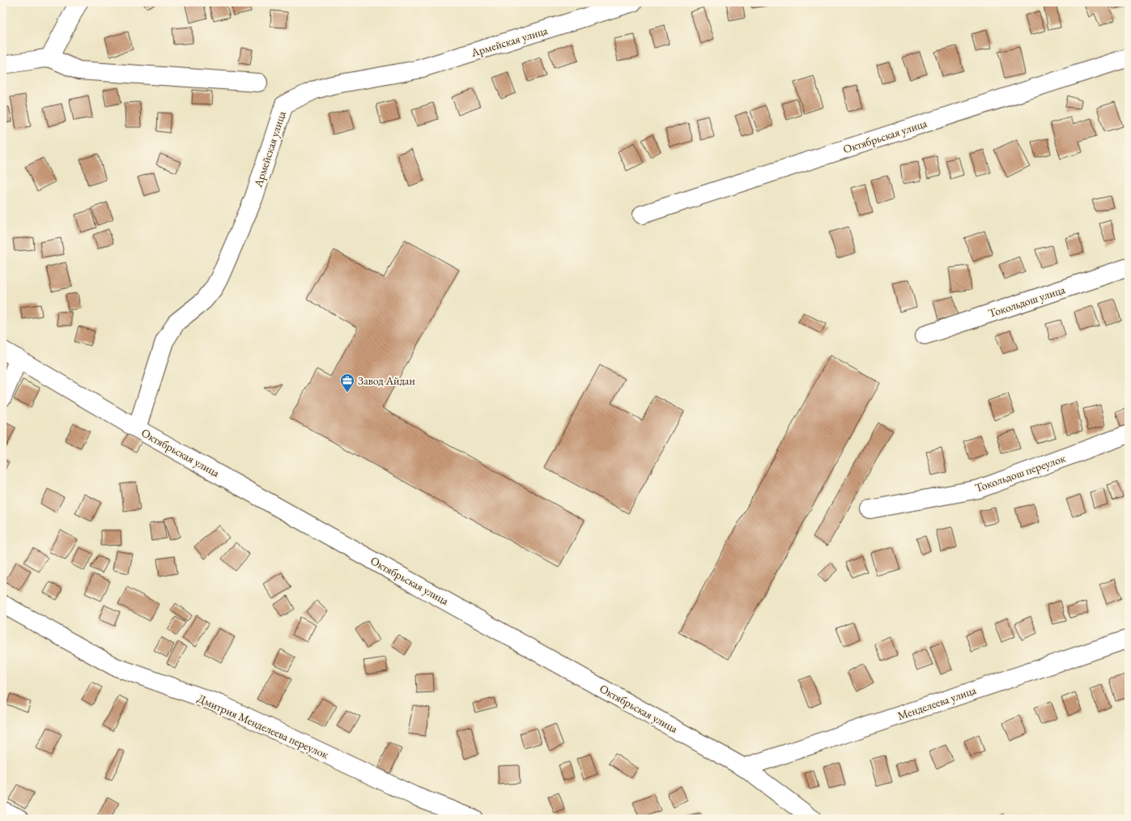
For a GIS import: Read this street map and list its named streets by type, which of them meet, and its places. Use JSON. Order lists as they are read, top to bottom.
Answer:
{
  "streets": {
    "street": [
      "Армейская улица",
      "Октябрьская улица",
      "Токольдош улица",
      "Токольдош переулок",
      "Менделеева улица",
      "Дмитрия Менделеева переулок"
    ]
  },
  "crossings": [
    ["Армейская улица", "Октябрьская улица"],
    ["Октябрьская улица", "Менделеева улица"]
  ],
  "places": {
    "office": ["Завод Айдан"]
  }
}
